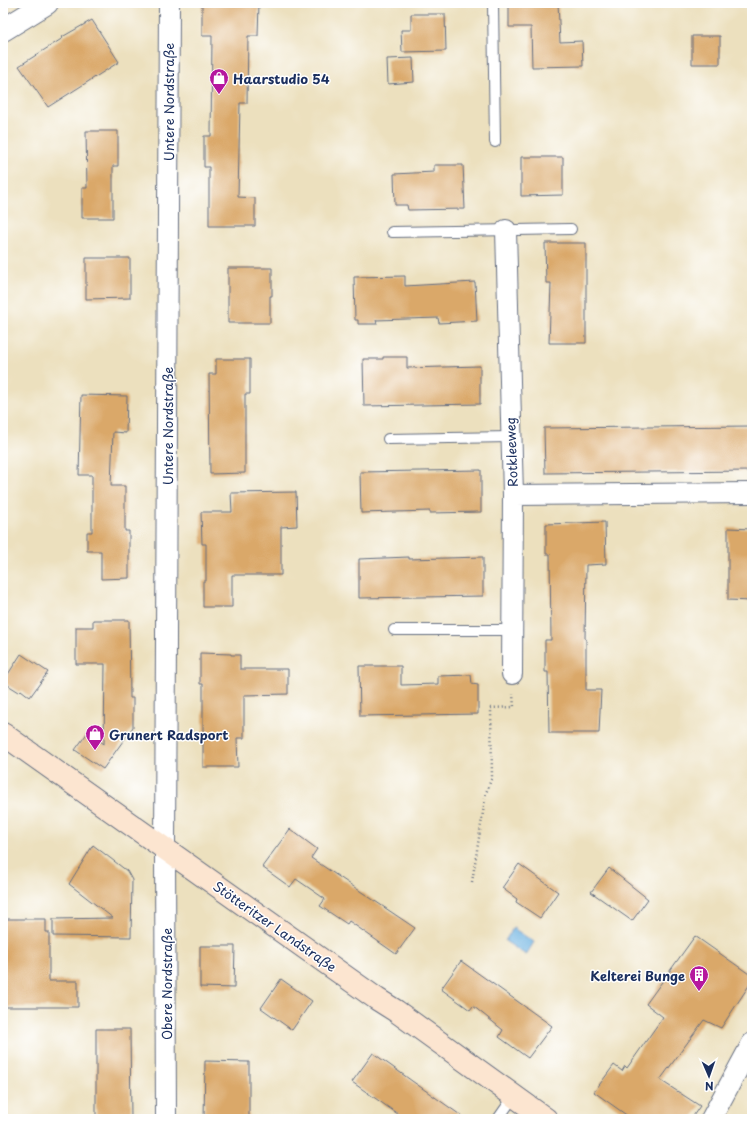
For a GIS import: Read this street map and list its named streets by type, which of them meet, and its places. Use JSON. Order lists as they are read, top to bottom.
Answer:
{
  "streets": {
    "main road": ["Stötteritzer Landstraße"],
    "street": ["Untere Nordstraße", "Rotkleeweg", "Obere Nordstraße"]
  },
  "crossings": [
    ["Untere Nordstraße", "Stötteritzer Landstraße"],
    ["Untere Nordstraße", "Obere Nordstraße"],
    ["Stötteritzer Landstraße", "Obere Nordstraße"]
  ],
  "places": {
    "shop": ["Haarstudio 54", "Grunert Radsport"],
    "building": ["Kelterei Bunge"]
  },
  "north": "bottom"
}
